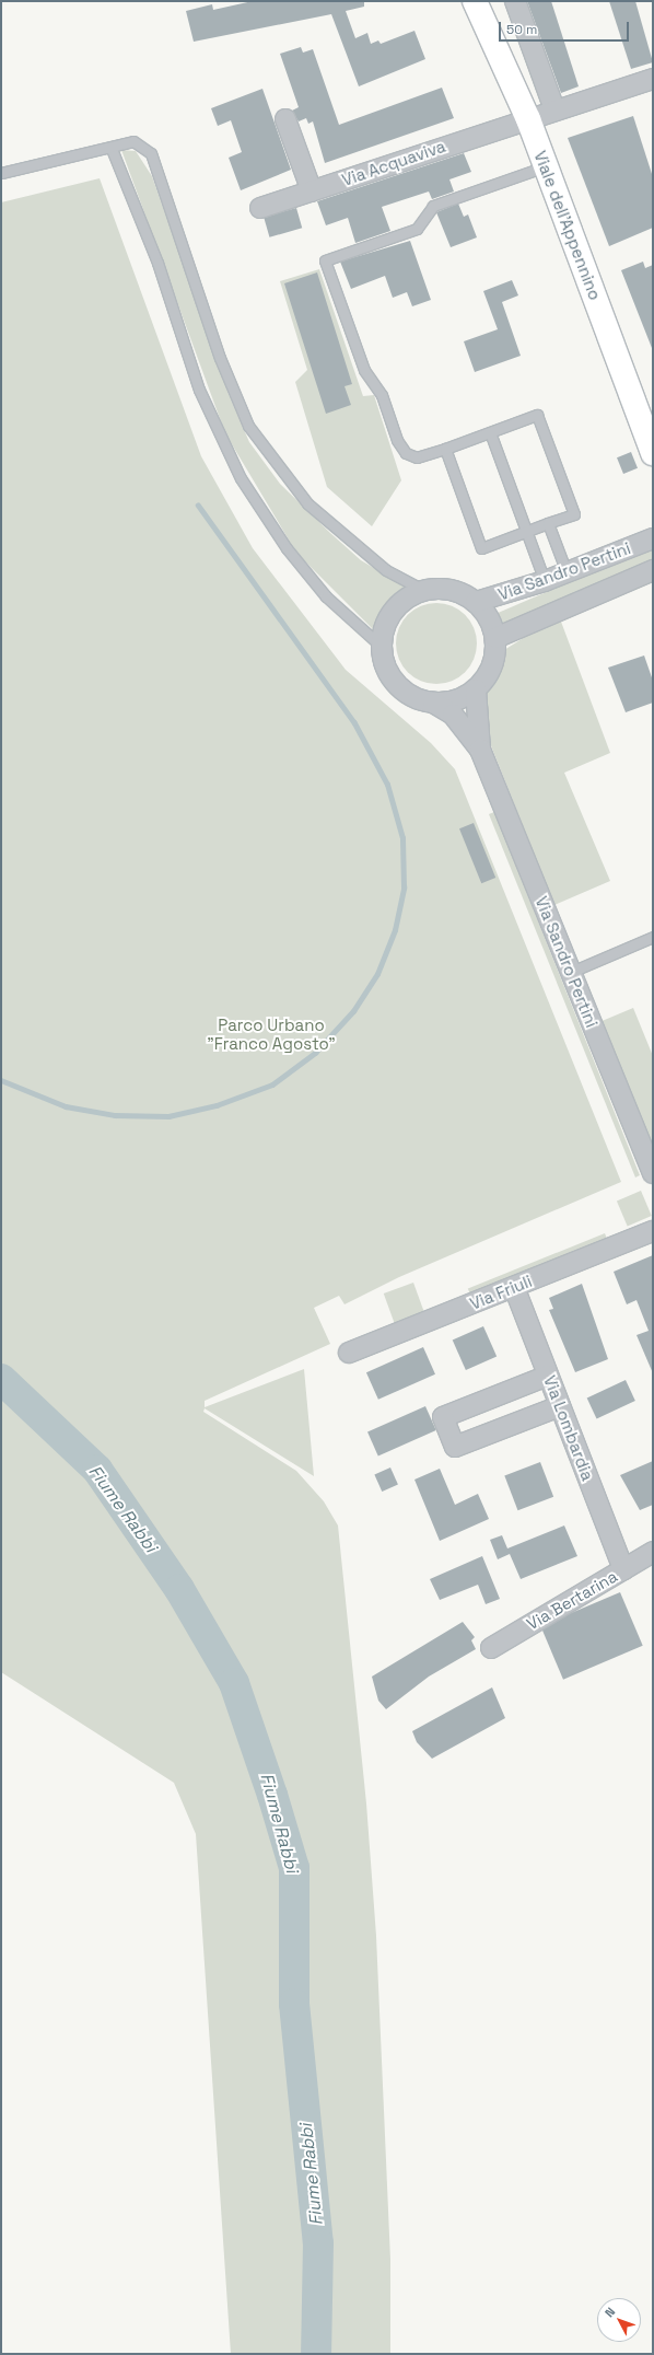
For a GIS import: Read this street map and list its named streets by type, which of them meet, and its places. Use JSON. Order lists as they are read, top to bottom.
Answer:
{
  "streets": {
    "main road": ["Viale dell'Appennino"],
    "street": [
      "Via Acquaviva",
      "Via Sandro Pertini",
      "Via Friuli",
      "Via Lombardia",
      "Via Bertarina"
    ]
  },
  "crossings": [
    ["Via Acquaviva", "Viale dell'Appennino"],
    ["Via Friuli", "Via Lombardia"],
    ["Via Lombardia", "Via Bertarina"]
  ],
  "water": ["Fiume Rabbi"],
  "parks": ["Parco Urbano \"Franco Agosto\""],
  "scale_bar": "50 m",
  "north": "top left"
}
